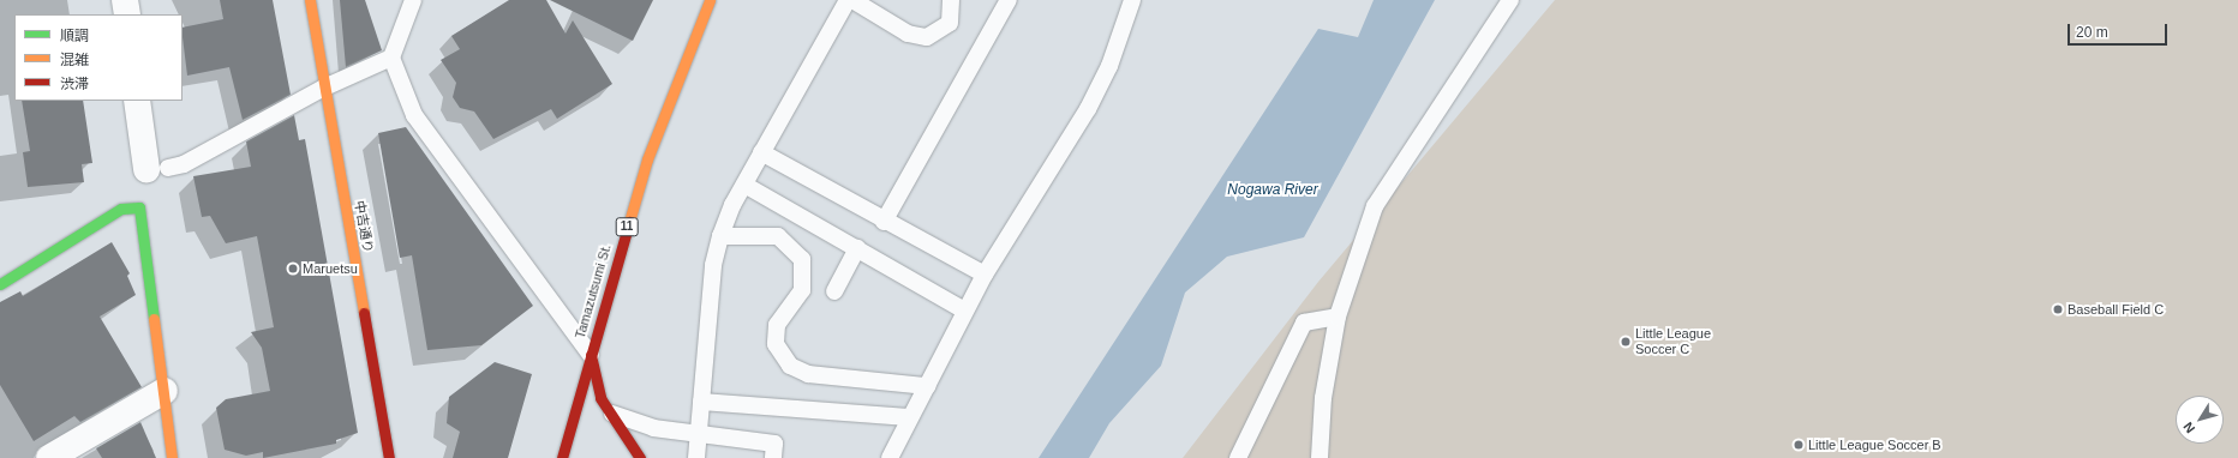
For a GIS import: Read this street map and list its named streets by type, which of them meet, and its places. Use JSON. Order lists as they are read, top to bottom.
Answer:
{
  "streets": {
    "street": ["中吉通り", "11", "Tamazutsumi St."]
  },
  "water": ["Nogawa River"],
  "places": [
    "Maruetsu",
    "Baseball Field C",
    "Little League Soccer C",
    "Little League Soccer B"
  ],
  "legend": ["順調", "混雑", "渋滞"],
  "scale_bar": "20 m",
  "north": "bottom left"
}
